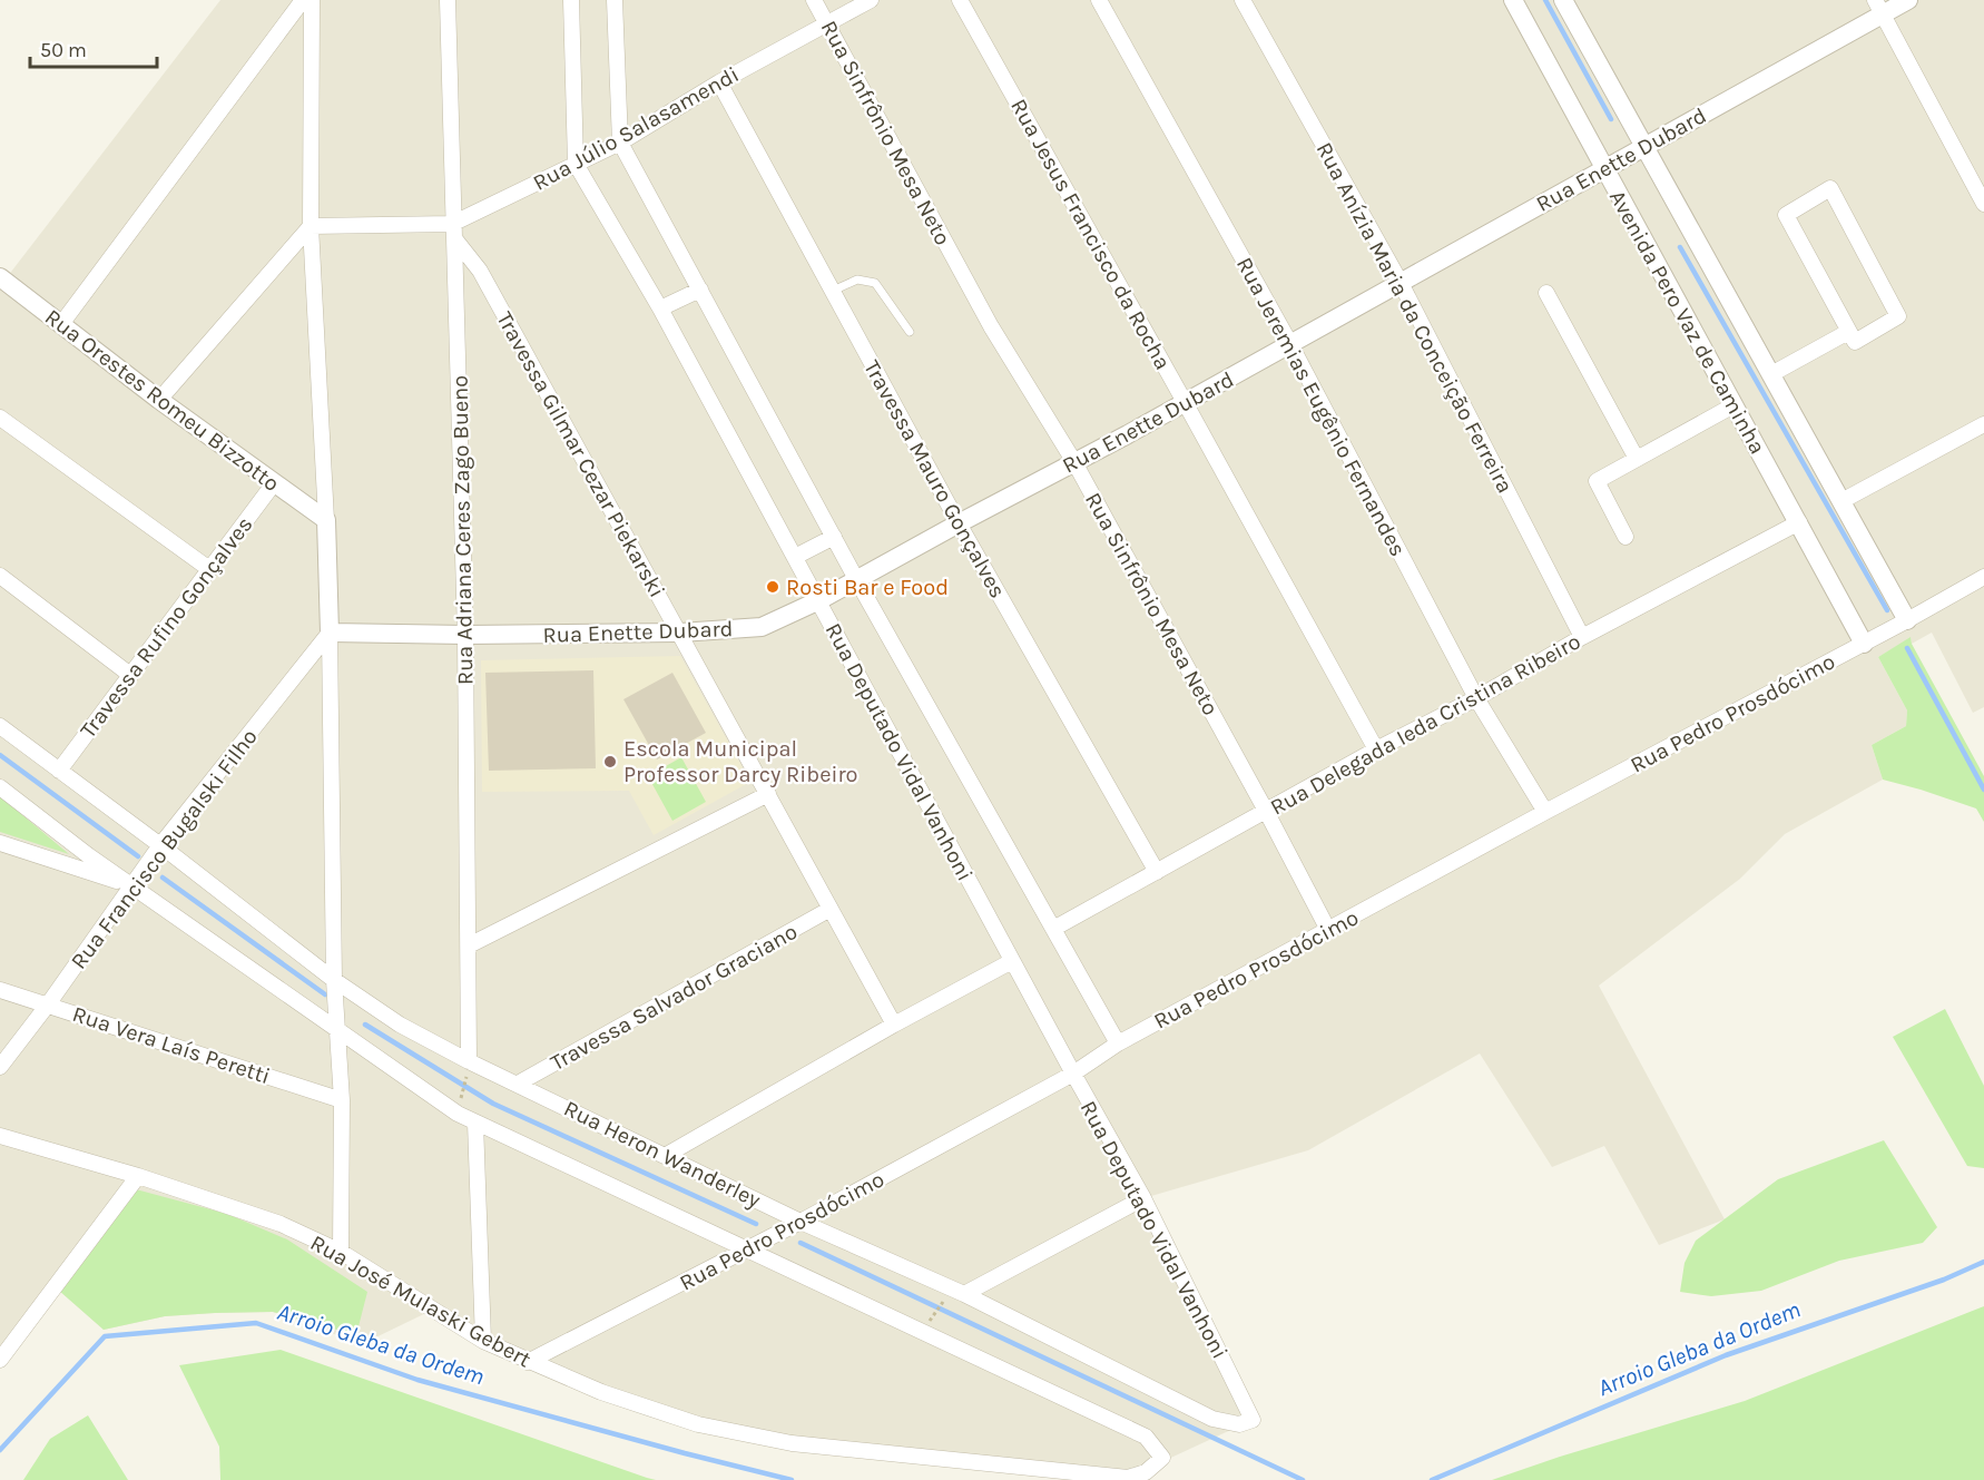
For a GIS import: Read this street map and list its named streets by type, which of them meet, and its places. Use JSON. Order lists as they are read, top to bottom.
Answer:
{
  "streets": {
    "street": [
      "Rua Júlio Salasamendi",
      "Rua Sinfrônio Mesa Neto",
      "Rua Enette Dubard",
      "Rua Jesus Francisco da Rocha",
      "Rua Anízia Maria da Conceição Ferreira",
      "Avenida Pero Vaz de Caminha",
      "Rua Orestes Romeu Bizzotto",
      "Rua Jeremias Eugênio Fernandes",
      "Travessa Gilmar Cezar Piekarski",
      "Travessa Mauro Gonçalves",
      "Rua Adriana Ceres Zago Bueno",
      "Travessa Rufino Gonçalves",
      "Rua Pedro Prosdócimo",
      "Rua Delegada Ieda Cristina Ribeiro",
      "Rua Deputado Vidal Vanhoni",
      "Rua Francisco Bugalski Filho",
      "Travessa Salvador Graciano",
      "Rua Vera Laís Peretti",
      "Rua Heron Wanderley",
      "Rua José Mulaski Gebert"
    ]
  },
  "crossings": [
    ["Rua Júlio Salasamendi", "Rua Sinfrônio Mesa Neto"],
    ["Rua Júlio Salasamendi", "Travessa Gilmar Cezar Piekarski"],
    ["Rua Júlio Salasamendi", "Travessa Mauro Gonçalves"],
    ["Rua Júlio Salasamendi", "Rua Adriana Ceres Zago Bueno"],
    ["Rua Júlio Salasamendi", "Rua Deputado Vidal Vanhoni"],
    ["Rua Sinfrônio Mesa Neto", "Rua Enette Dubard"],
    ["Rua Sinfrônio Mesa Neto", "Rua Pedro Prosdócimo"],
    ["Rua Sinfrônio Mesa Neto", "Rua Delegada Ieda Cristina Ribeiro"],
    ["Rua Enette Dubard", "Rua Jesus Francisco da Rocha"],
    ["Rua Enette Dubard", "Rua Anízia Maria da Conceição Ferreira"],
    ["Rua Enette Dubard", "Avenida Pero Vaz de Caminha"],
    ["Rua Enette Dubard", "Rua Jeremias Eugênio Fernandes"],
    ["Rua Enette Dubard", "Travessa Gilmar Cezar Piekarski"],
    ["Rua Enette Dubard", "Travessa Mauro Gonçalves"],
    ["Rua Enette Dubard", "Rua Adriana Ceres Zago Bueno"],
    ["Rua Enette Dubard", "Rua Deputado Vidal Vanhoni"],
    ["Rua Enette Dubard", "Rua Francisco Bugalski Filho"],
    ["Rua Jesus Francisco da Rocha", "Rua Delegada Ieda Cristina Ribeiro"],
    ["Rua Anízia Maria da Conceição Ferreira", "Rua Delegada Ieda Cristina Ribeiro"],
    ["Avenida Pero Vaz de Caminha", "Rua Pedro Prosdócimo"],
    ["Avenida Pero Vaz de Caminha", "Rua Delegada Ieda Cristina Ribeiro"],
    ["Rua Orestes Romeu Bizzotto", "Travessa Rufino Gonçalves"],
    ["Rua Jeremias Eugênio Fernandes", "Rua Pedro Prosdócimo"],
    ["Rua Jeremias Eugênio Fernandes", "Rua Delegada Ieda Cristina Ribeiro"],
    ["Travessa Gilmar Cezar Piekarski", "Rua Adriana Ceres Zago Bueno"],
    ["Travessa Gilmar Cezar Piekarski", "Travessa Salvador Graciano"],
    ["Travessa Mauro Gonçalves", "Rua Delegada Ieda Cristina Ribeiro"],
    ["Rua Adriana Ceres Zago Bueno", "Rua Heron Wanderley"],
    ["Travessa Rufino Gonçalves", "Rua Heron Wanderley"],
    ["Rua Pedro Prosdócimo", "Rua Deputado Vidal Vanhoni"],
    ["Rua Pedro Prosdócimo", "Rua Heron Wanderley"],
    ["Rua Pedro Prosdócimo", "Rua José Mulaski Gebert"],
    ["Rua Delegada Ieda Cristina Ribeiro", "Rua Deputado Vidal Vanhoni"],
    ["Rua Deputado Vidal Vanhoni", "Rua Heron Wanderley"],
    ["Rua Francisco Bugalski Filho", "Rua Vera Laís Peretti"],
    ["Rua Francisco Bugalski Filho", "Rua Heron Wanderley"],
    ["Travessa Salvador Graciano", "Rua Heron Wanderley"]
  ],
  "water": ["Arroio Gleba da Ordem"],
  "places": ["Rosti Bar e Food", "Escola Municipal Professor Darcy Ribeiro"],
  "scale_bar": "50 m"
}
